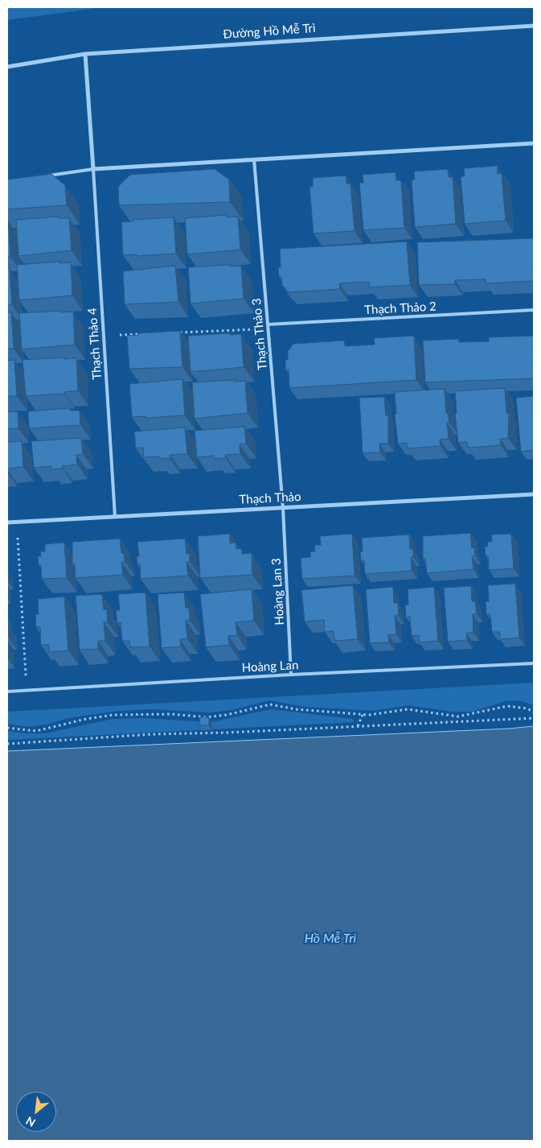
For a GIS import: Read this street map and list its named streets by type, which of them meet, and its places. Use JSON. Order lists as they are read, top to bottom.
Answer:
{
  "streets": {
    "street": ["Đường Hồ Mễ Trì", "Thạch Thảo"],
    "lane": [
      "Thạch Thảo 2",
      "Thạch Thảo 3",
      "Thạch Thảo 4",
      "Hoàng Lan 3",
      "Hoàng Lan"
    ]
  },
  "crossings": [
    ["Thạch Thảo 2", "Thạch Thảo 3"],
    ["Thạch Thảo 3", "Thạch Thảo"],
    ["Thạch Thảo 3", "Hoàng Lan 3"],
    ["Thạch Thảo 4", "Thạch Thảo"],
    ["Thạch Thảo", "Hoàng Lan 3"],
    ["Hoàng Lan 3", "Hoàng Lan"]
  ],
  "water": ["Hồ Mễ Trì"],
  "north": "bottom left"
}
